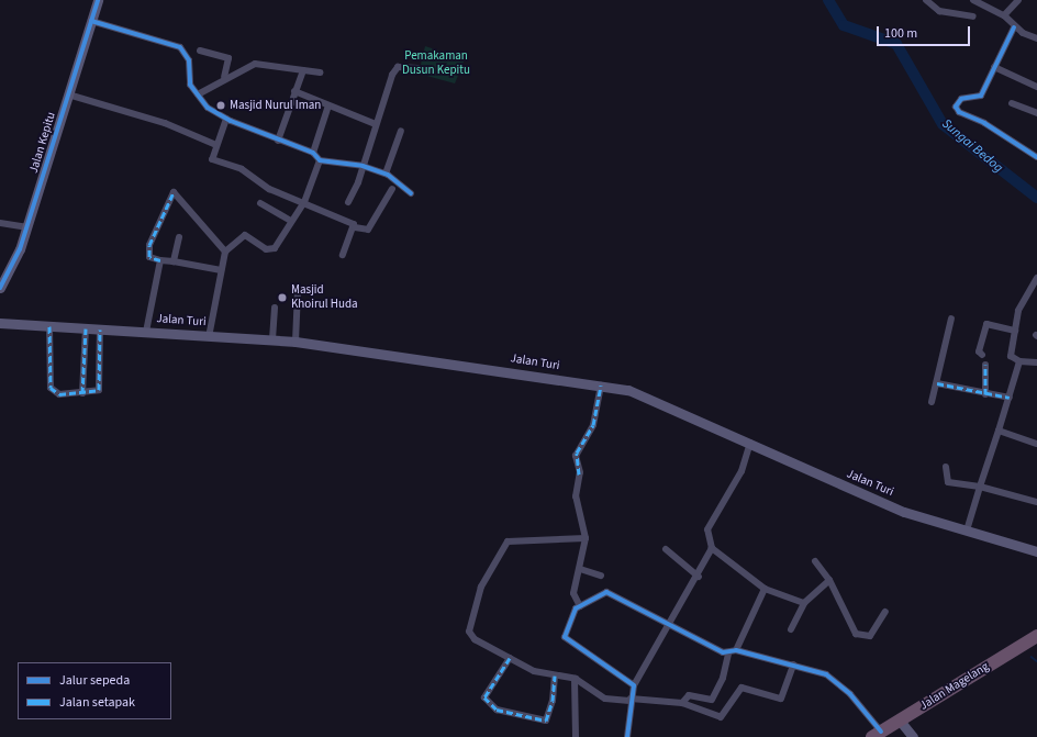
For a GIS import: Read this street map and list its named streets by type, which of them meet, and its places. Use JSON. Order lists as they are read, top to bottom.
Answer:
{
  "streets": {
    "highway": ["Jalan Magelang"],
    "main road": ["Jalan Kepitu", "Jalan Turi"]
  },
  "water": ["Sungai Bedog"],
  "parks": ["Pemakaman Dusun Kepitu"],
  "places": ["Masjid Nurul Iman", "Masjid Khoirul Huda"],
  "legend": ["Jalur sepeda", "Jalan setapak"],
  "scale_bar": "100 m"
}
